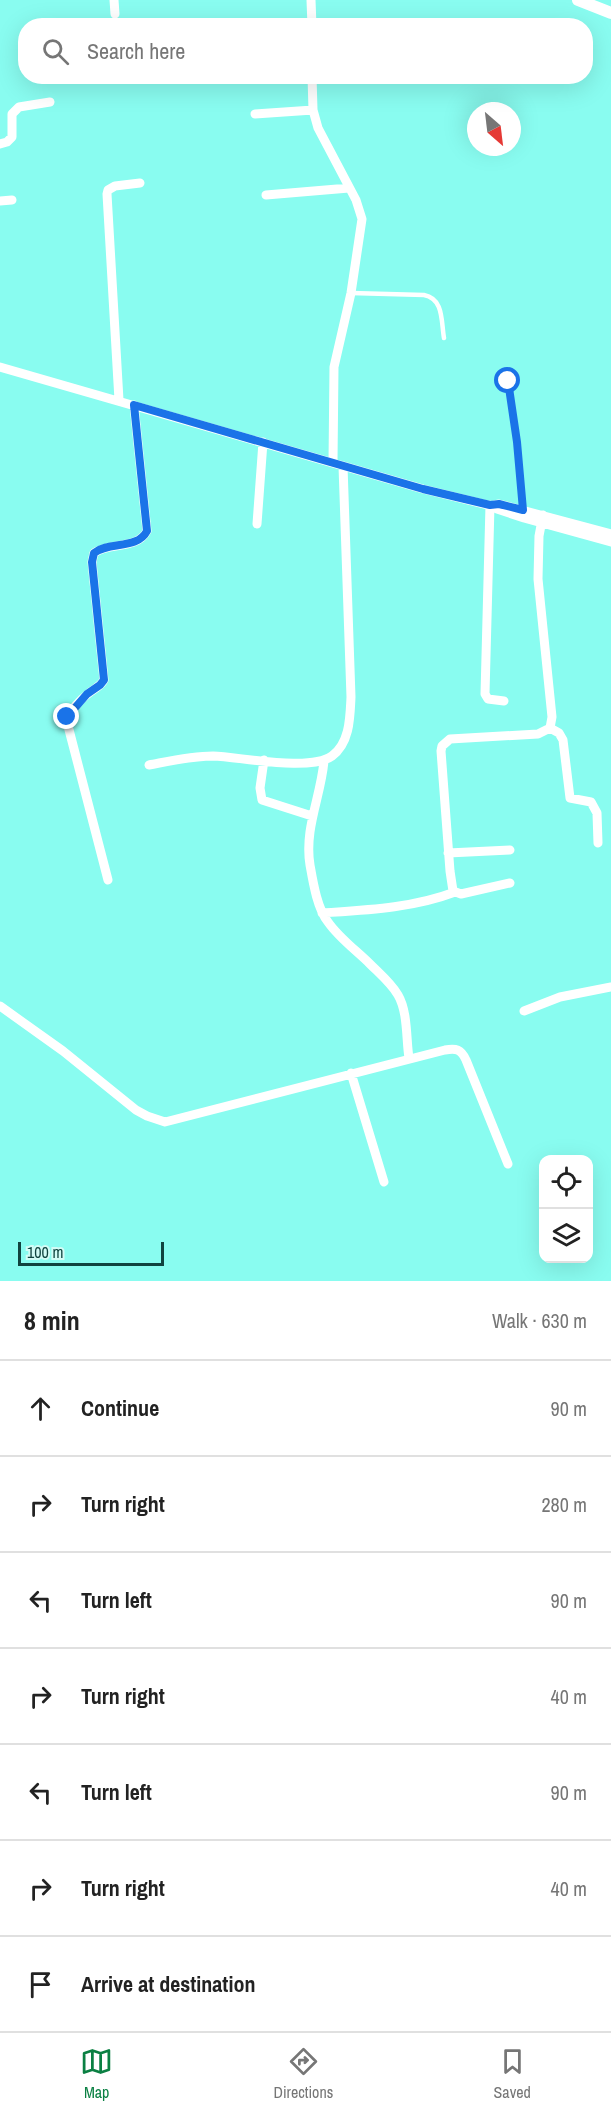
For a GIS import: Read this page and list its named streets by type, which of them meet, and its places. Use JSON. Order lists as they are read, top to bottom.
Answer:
{
  "scale_bar": "100 m",
  "north": "bottom right",
  "page": {
    "search": "Search here",
    "scale": "100 m",
    "heading": ["8 min", "Walk · 630 m"],
    "list": [
      ["Continue", "90 m"],
      ["Turn right", "280 m"],
      ["Turn left", "90 m"],
      ["Turn right", "40 m"],
      ["Turn left", "90 m"],
      ["Turn right", "40 m"],
      "Arrive at destination"
    ],
    "nav": ["Map", "Directions", "Saved"]
  }
}
